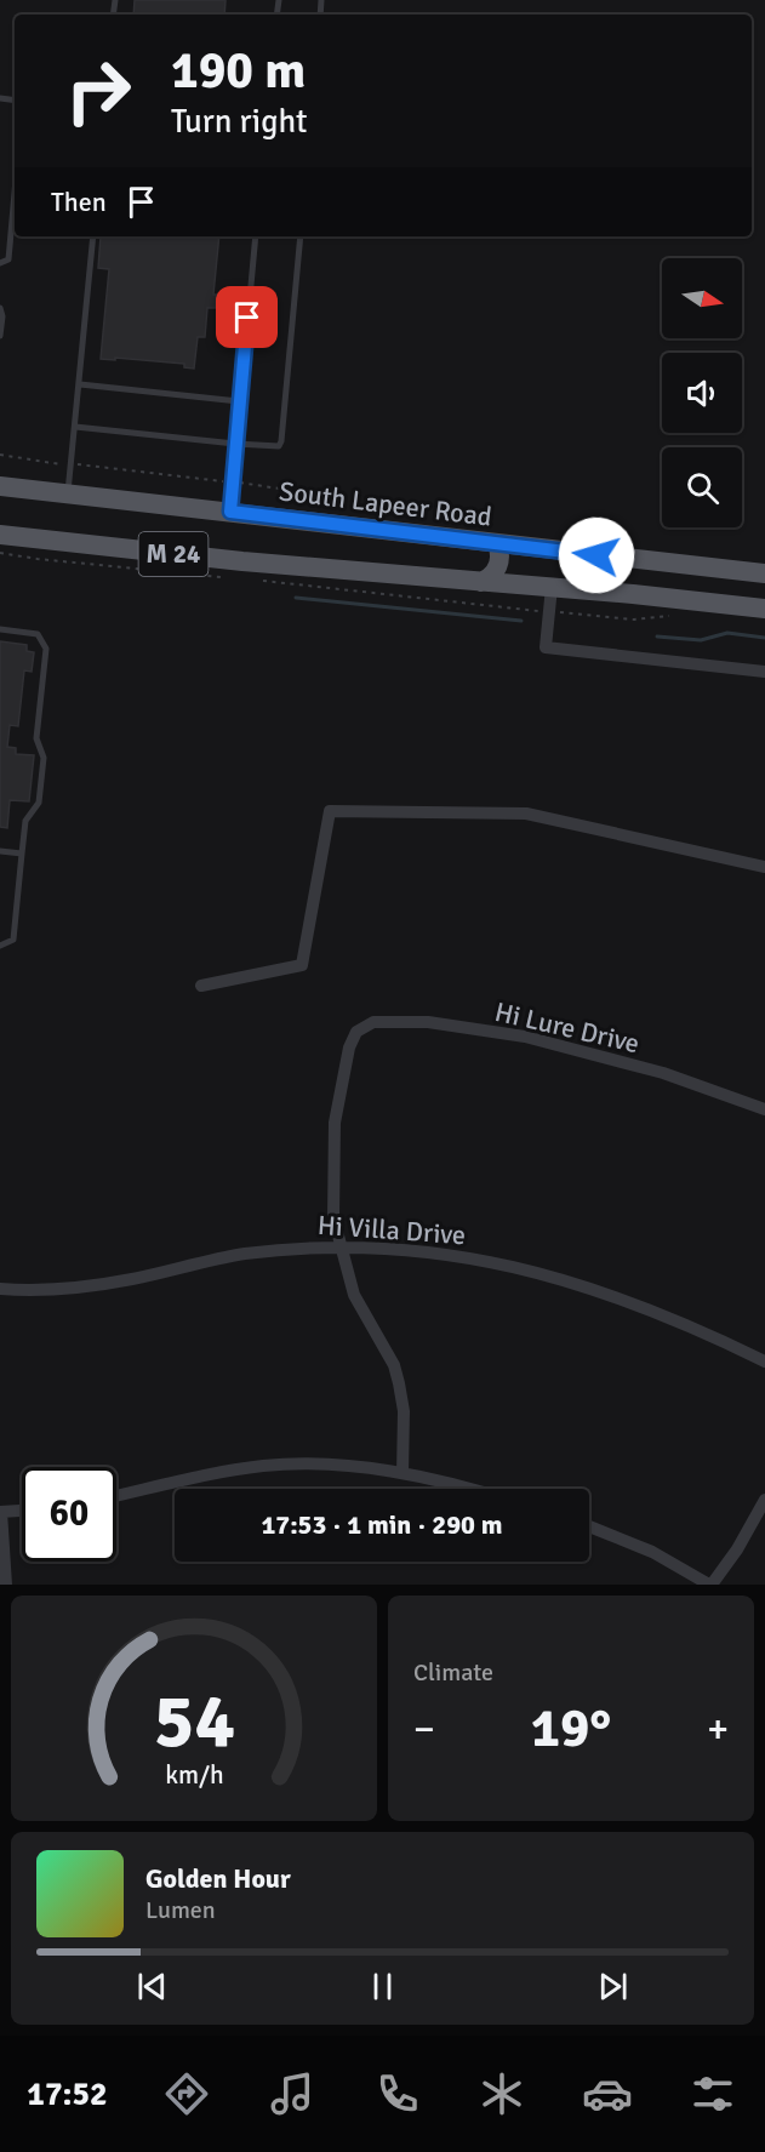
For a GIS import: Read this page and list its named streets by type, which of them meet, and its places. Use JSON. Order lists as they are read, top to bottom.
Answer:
{
  "streets": {
    "main road": ["South Lapeer Road", "M 24"],
    "street": ["Hi Lure Drive", "Hi Villa Drive"]
  },
  "crossings": [
    ["Hi Lure Drive", "Hi Villa Drive"]
  ],
  "north": "right",
  "page": {
    "turn": ["190 m", "Turn right"],
    "then": "Then",
    "limit": "60",
    "trip": "17:53 · 1 min · 290 m",
    "tile": "Climate",
    "heat": ["−", "19°", "+"],
    "song": ["Golden Hour", "Lumen"],
    "tabs": "17:52",
    "gauge": ["54", "km/h"]
  }
}
